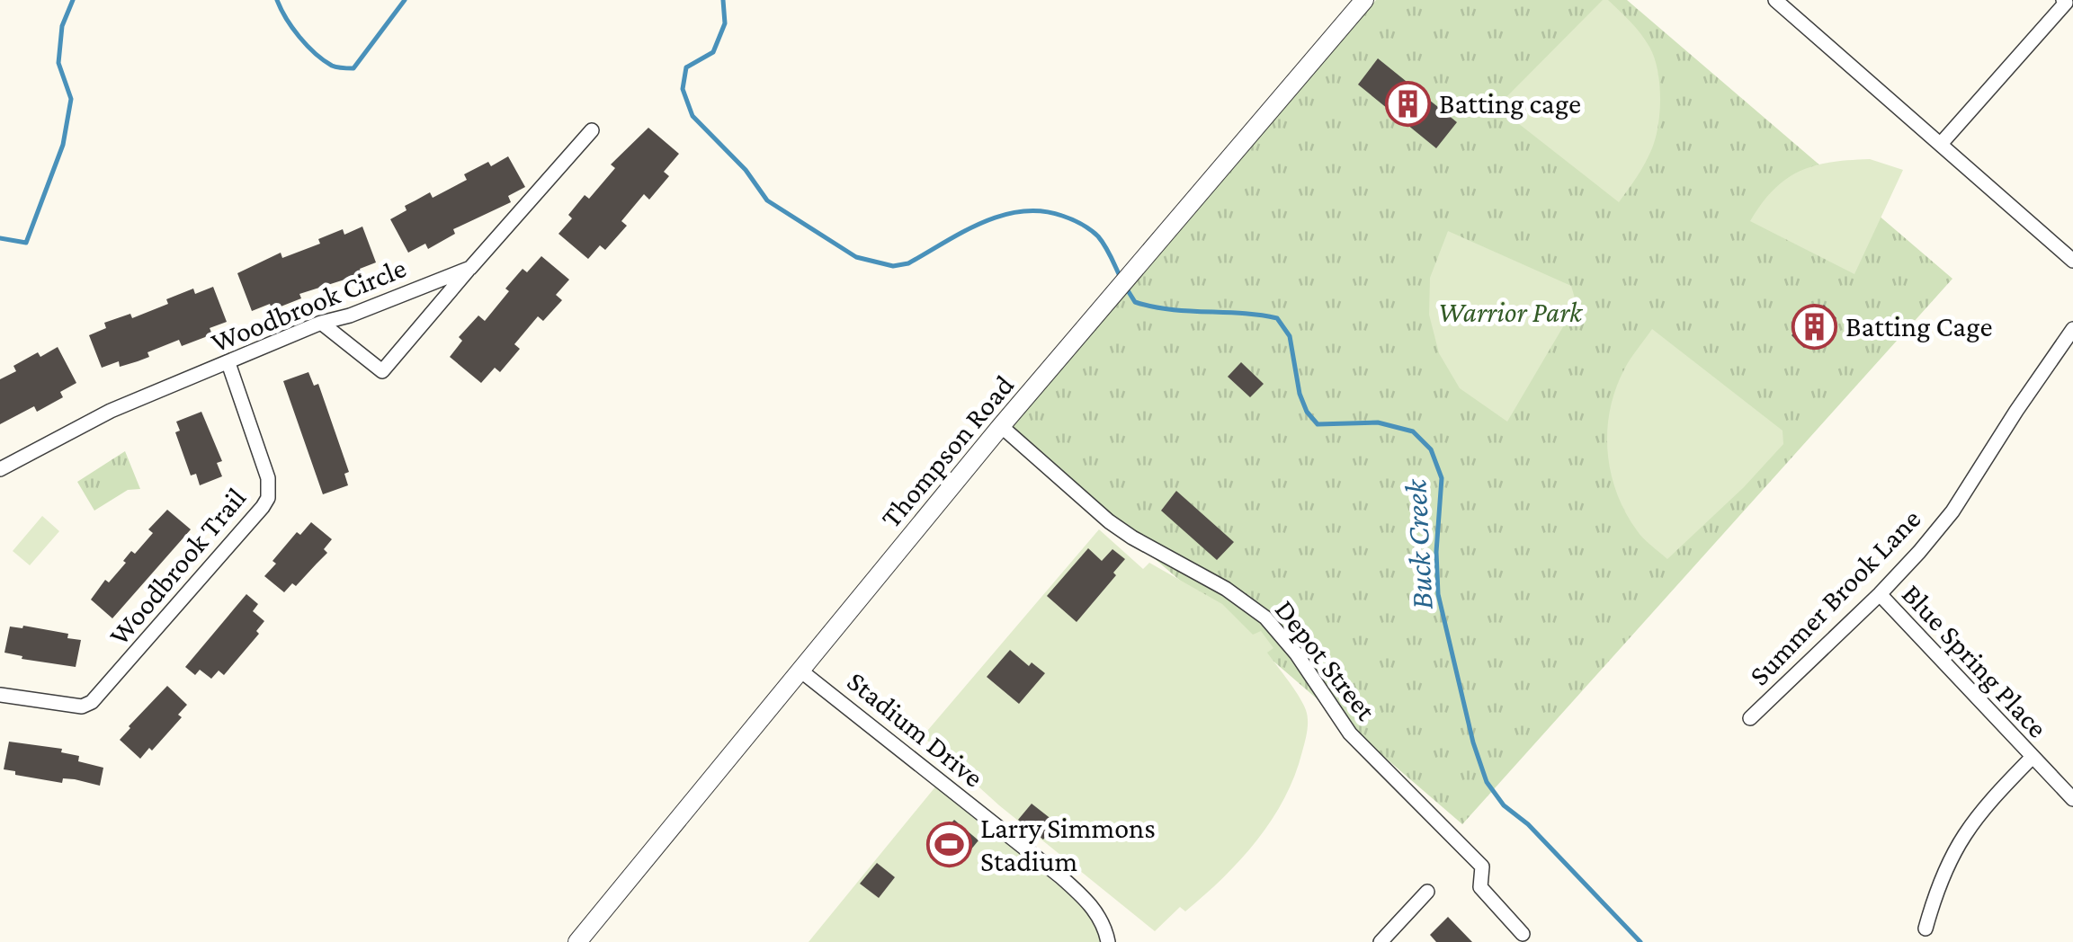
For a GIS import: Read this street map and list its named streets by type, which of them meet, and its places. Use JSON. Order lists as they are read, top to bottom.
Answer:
{
  "streets": {
    "street": [
      "Woodbrook Circle",
      "Thompson Road",
      "Woodbrook Trail",
      "Summer Brook Lane",
      "Depot Street",
      "Blue Spring Place",
      "Stadium Drive"
    ]
  },
  "crossings": [
    ["Woodbrook Circle", "Woodbrook Trail"],
    ["Thompson Road", "Depot Street"],
    ["Thompson Road", "Stadium Drive"],
    ["Summer Brook Lane", "Blue Spring Place"]
  ],
  "water": ["Buck Creek"],
  "parks": ["Warrior Park"],
  "places": {
    "building": ["Batting cage", "Batting Cage"],
    "sports": ["Larry Simmons Stadium"]
  }
}
